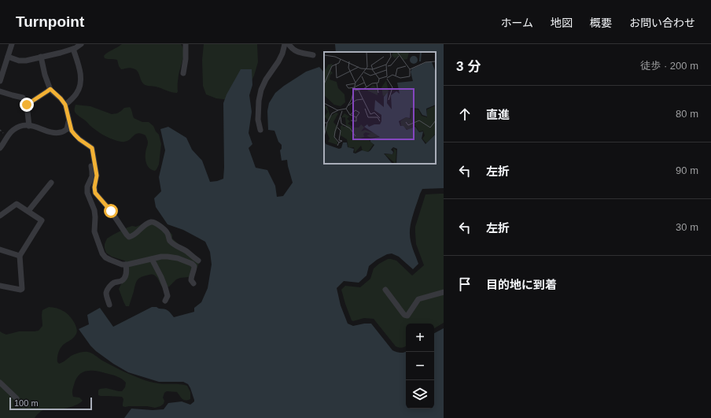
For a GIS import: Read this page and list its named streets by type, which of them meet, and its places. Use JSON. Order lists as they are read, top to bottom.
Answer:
{
  "scale_bar": "100 m",
  "page": {
    "header": "Turnpoint",
    "nav": [
      "ホーム",
      "地図",
      "概要",
      "お問い合わせ"
    ],
    "heading": ["3 分", "徒歩 · 200 m"],
    "list": [
      ["直進", "80 m"],
      ["左折", "90 m"],
      ["左折", "30 m"],
      "目的地に到着"
    ],
    "map_buttons": ["+", "−"],
    "scale": "100 m"
  }
}
